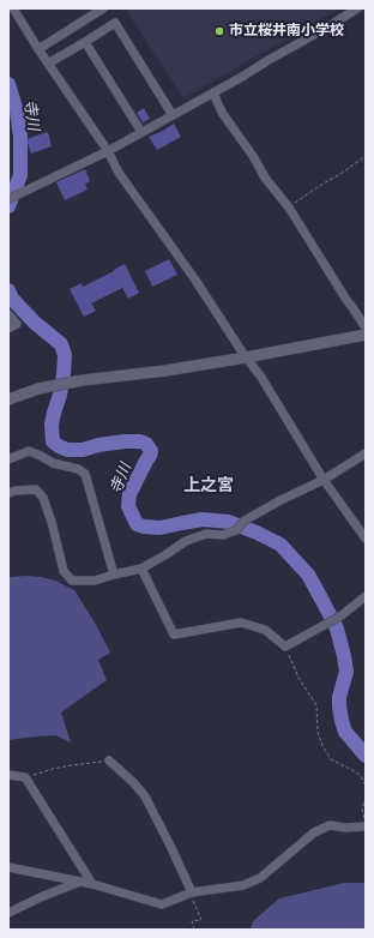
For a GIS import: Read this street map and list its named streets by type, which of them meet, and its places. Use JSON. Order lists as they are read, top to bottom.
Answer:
{
  "districts": ["上之宮"],
  "water": ["寺川"],
  "places": ["市立桜井南小学校"]
}
